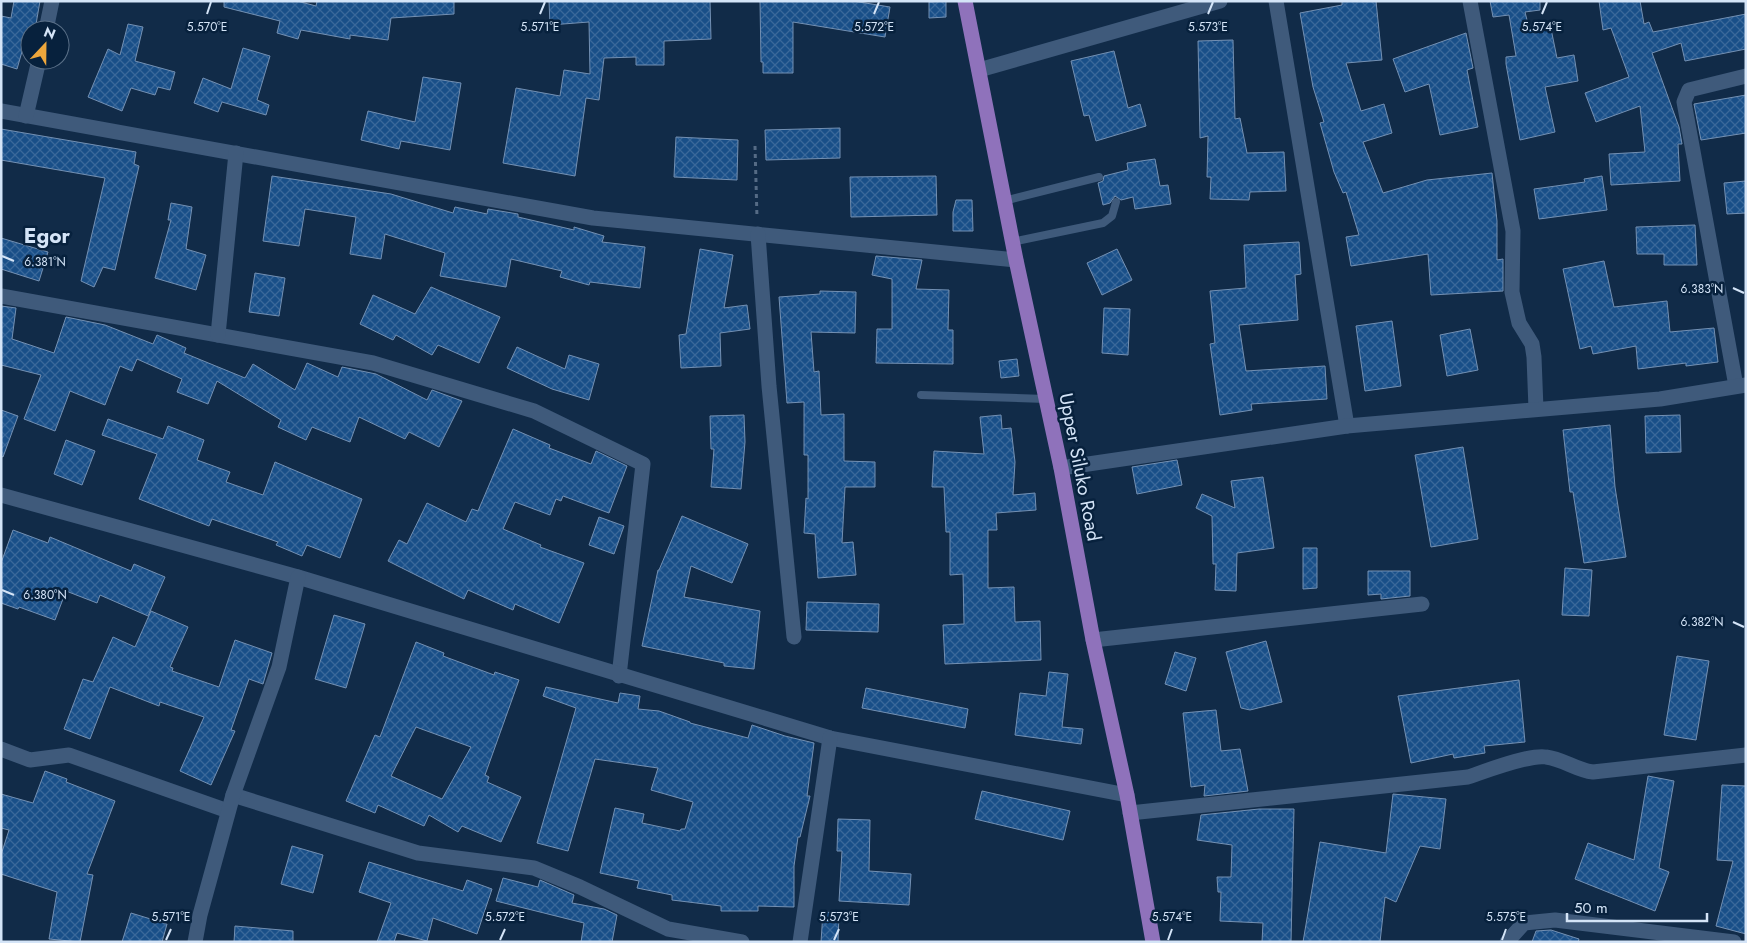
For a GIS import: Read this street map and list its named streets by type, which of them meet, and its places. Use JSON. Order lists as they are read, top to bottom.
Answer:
{
  "streets": {
    "main road": ["Upper Siluko Road"]
  },
  "districts": ["Egor"],
  "scale_bar": "50 m",
  "north": "top",
  "coordinates": [
    "5.570°E",
    "5.571°E",
    "5.572°E",
    "5.573°E",
    "5.574°E",
    "6.381°N",
    "6.383°N",
    "6.380°N",
    "6.382°N",
    "5.575°E"
  ]
}
